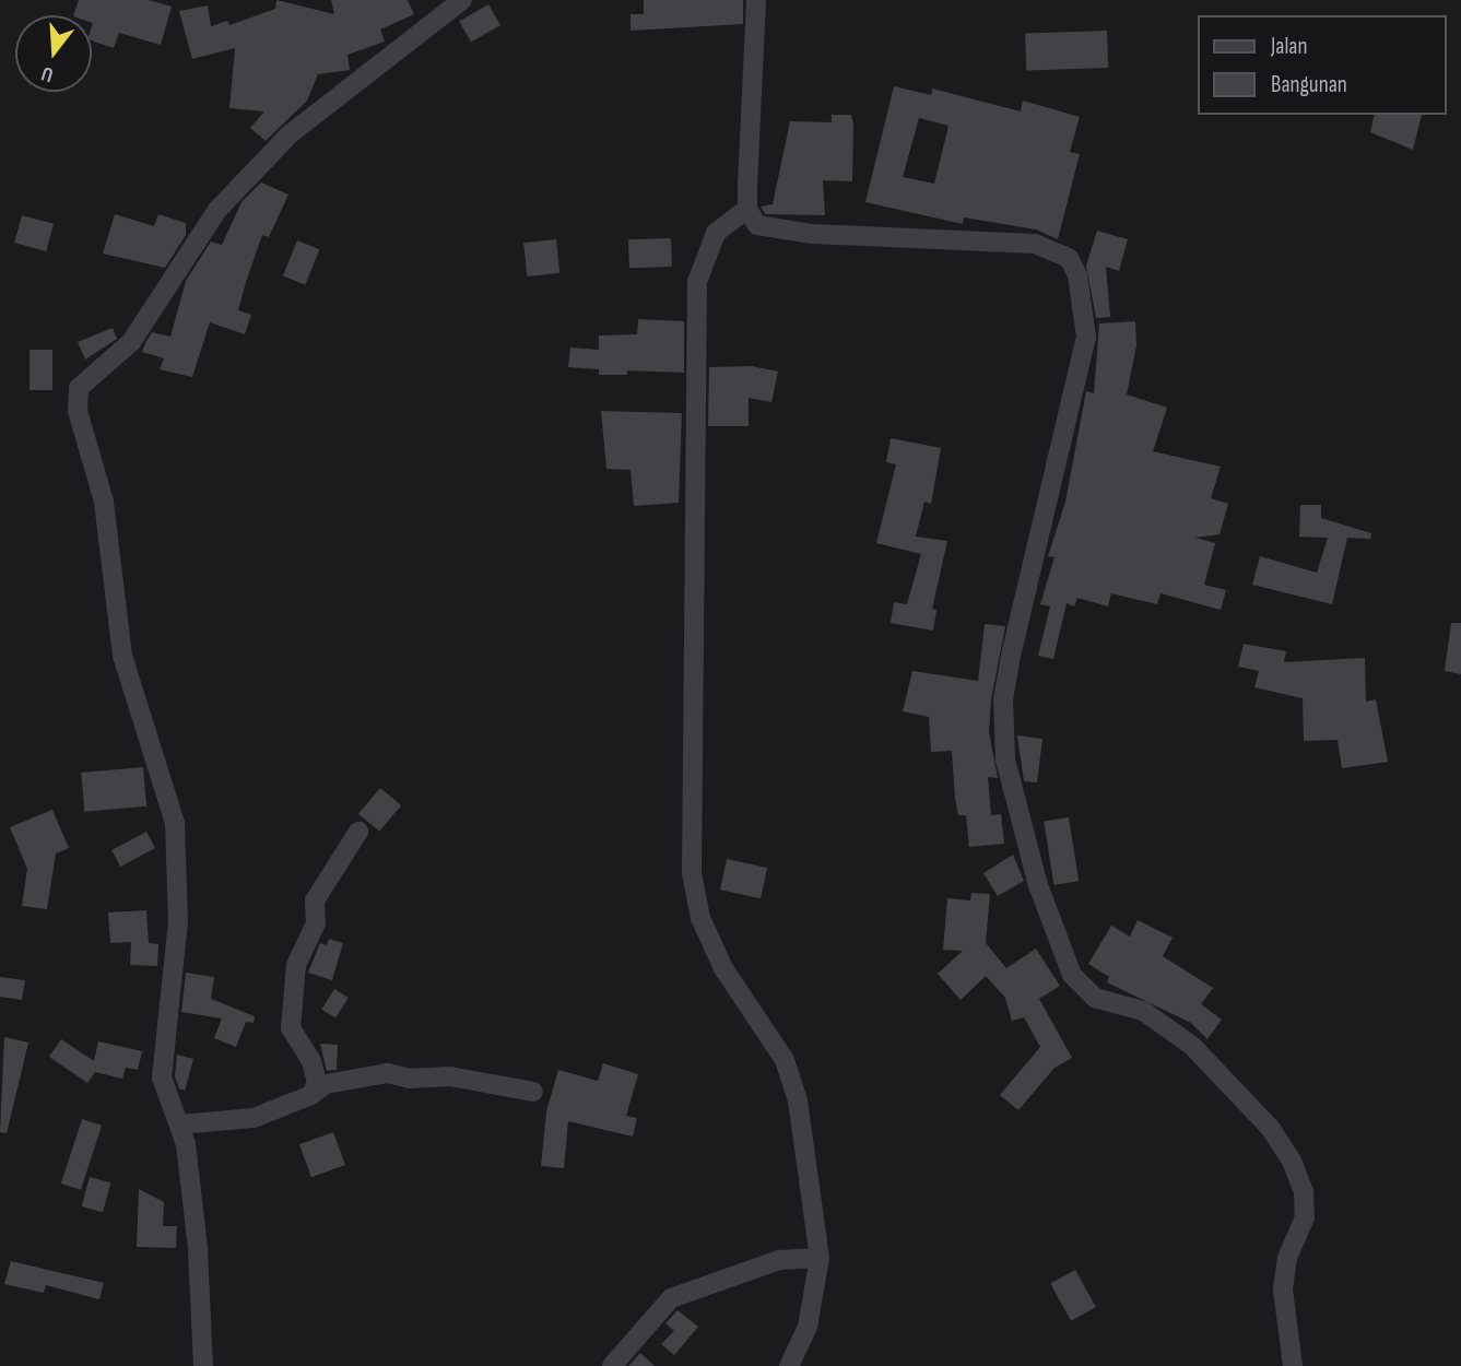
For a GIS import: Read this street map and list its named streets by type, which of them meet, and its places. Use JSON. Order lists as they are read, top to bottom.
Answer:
{
  "legend": ["Jalan", "Bangunan"],
  "north": "bottom"
}
